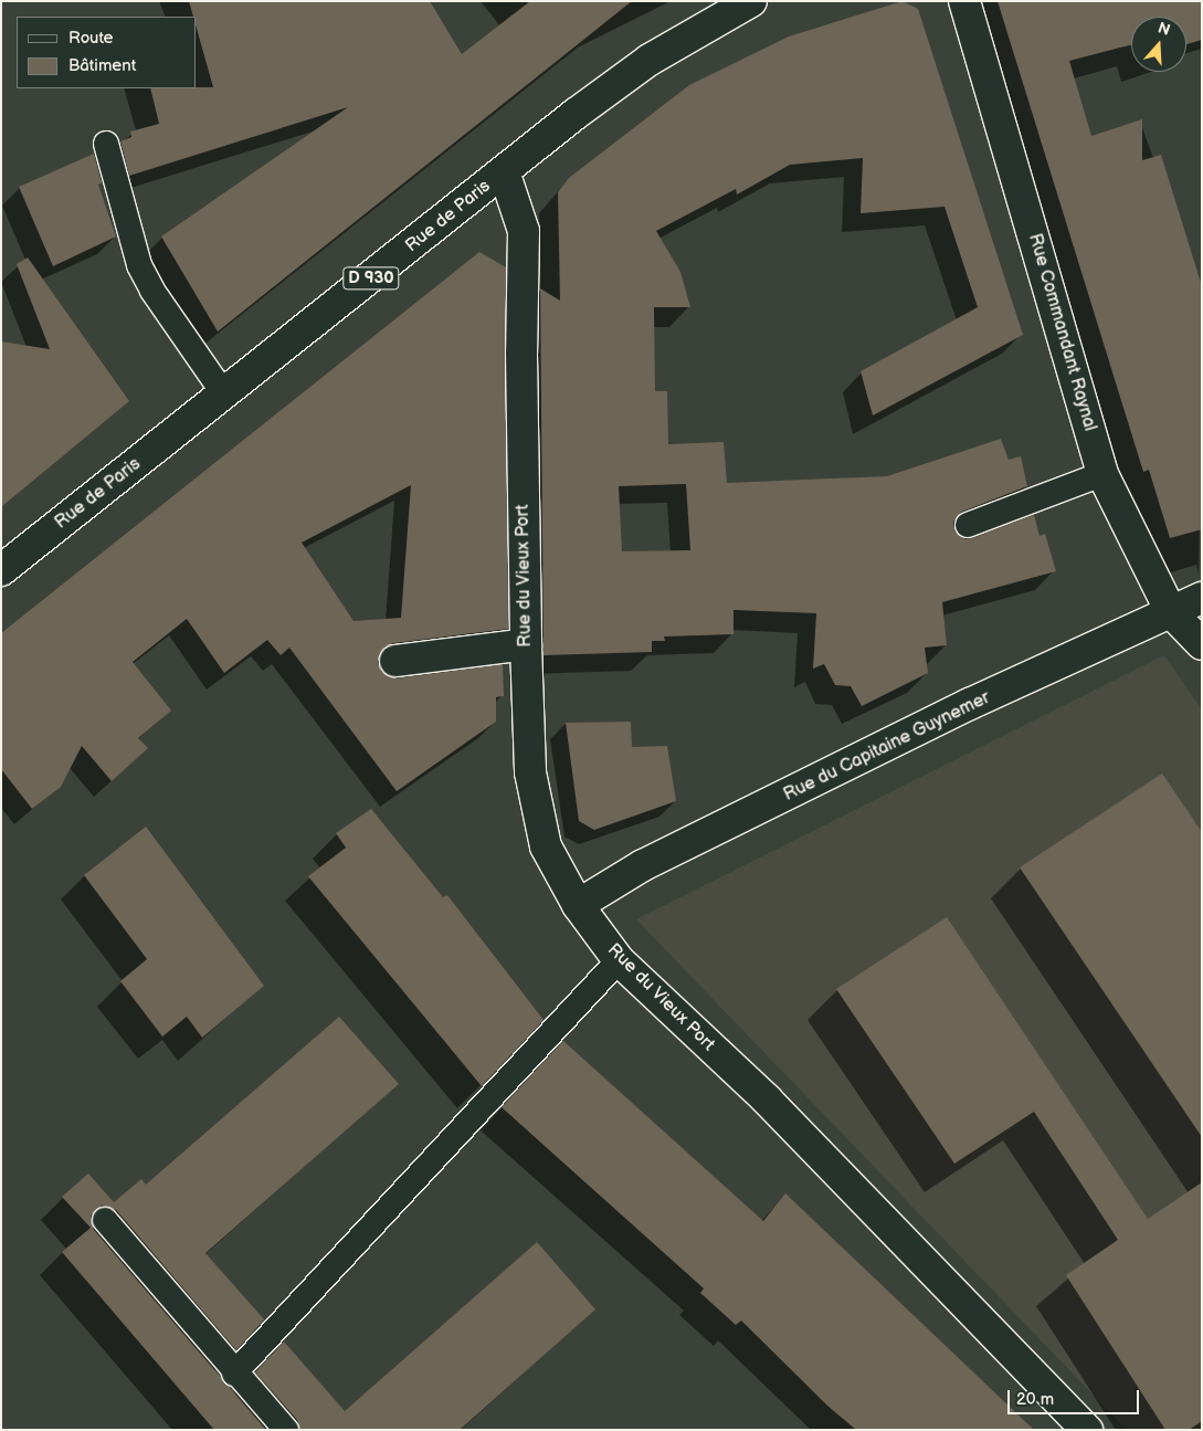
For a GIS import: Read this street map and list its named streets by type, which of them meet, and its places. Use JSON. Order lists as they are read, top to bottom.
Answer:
{
  "streets": {
    "street": [
      "Rue de Paris",
      "D 930",
      "Rue Commandant Raynal",
      "Rue du Vieux Port",
      "Rue du Capitaine Guynemer"
    ]
  },
  "crossings": [
    ["Rue de Paris", "Rue du Vieux Port"],
    ["Rue Commandant Raynal", "Rue du Capitaine Guynemer"],
    ["Rue du Vieux Port", "Rue du Capitaine Guynemer"]
  ],
  "legend": ["Route", "Bâtiment"],
  "scale_bar": "20 m",
  "north": "top"
}
